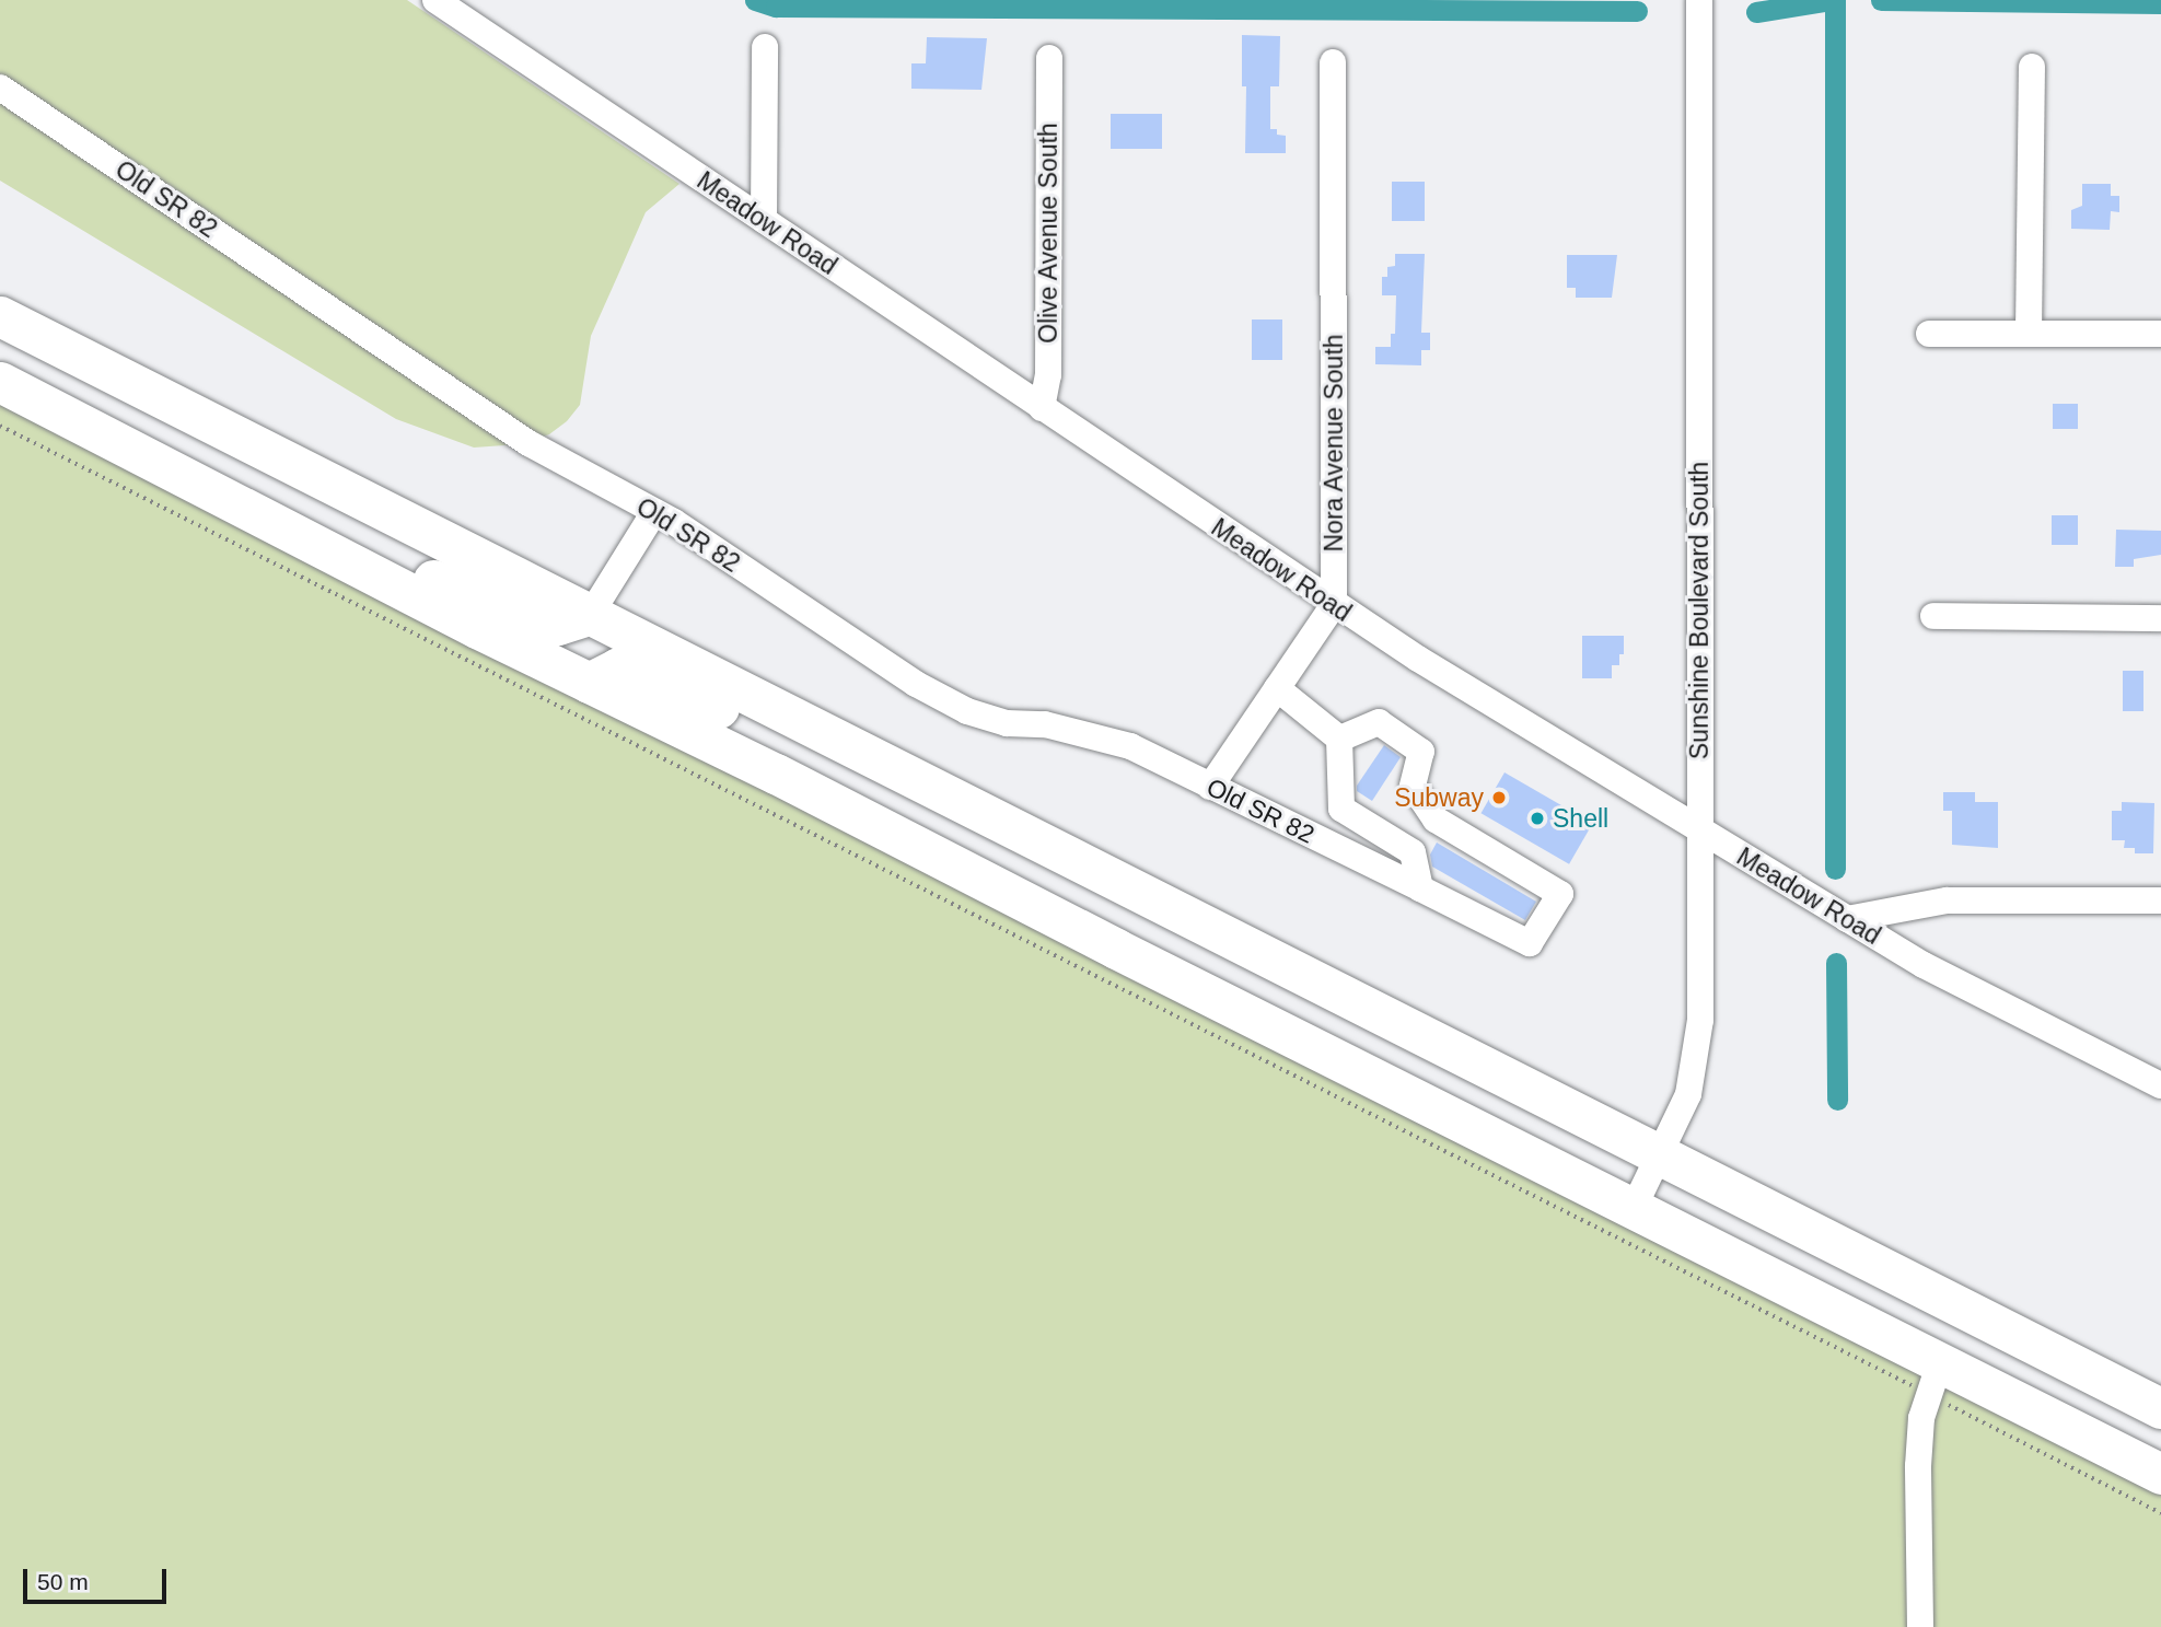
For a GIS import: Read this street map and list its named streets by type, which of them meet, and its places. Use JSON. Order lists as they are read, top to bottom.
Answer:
{
  "streets": {
    "street": [
      "Old SR 82",
      "Meadow Road",
      "Olive Avenue South",
      "Nora Avenue South",
      "Sunshine Boulevard South"
    ]
  },
  "crossings": [
    ["Meadow Road", "Olive Avenue South"],
    ["Meadow Road", "Nora Avenue South"],
    ["Meadow Road", "Sunshine Boulevard South"]
  ],
  "places": ["Subway", "Shell"],
  "scale_bar": "50 m"
}
